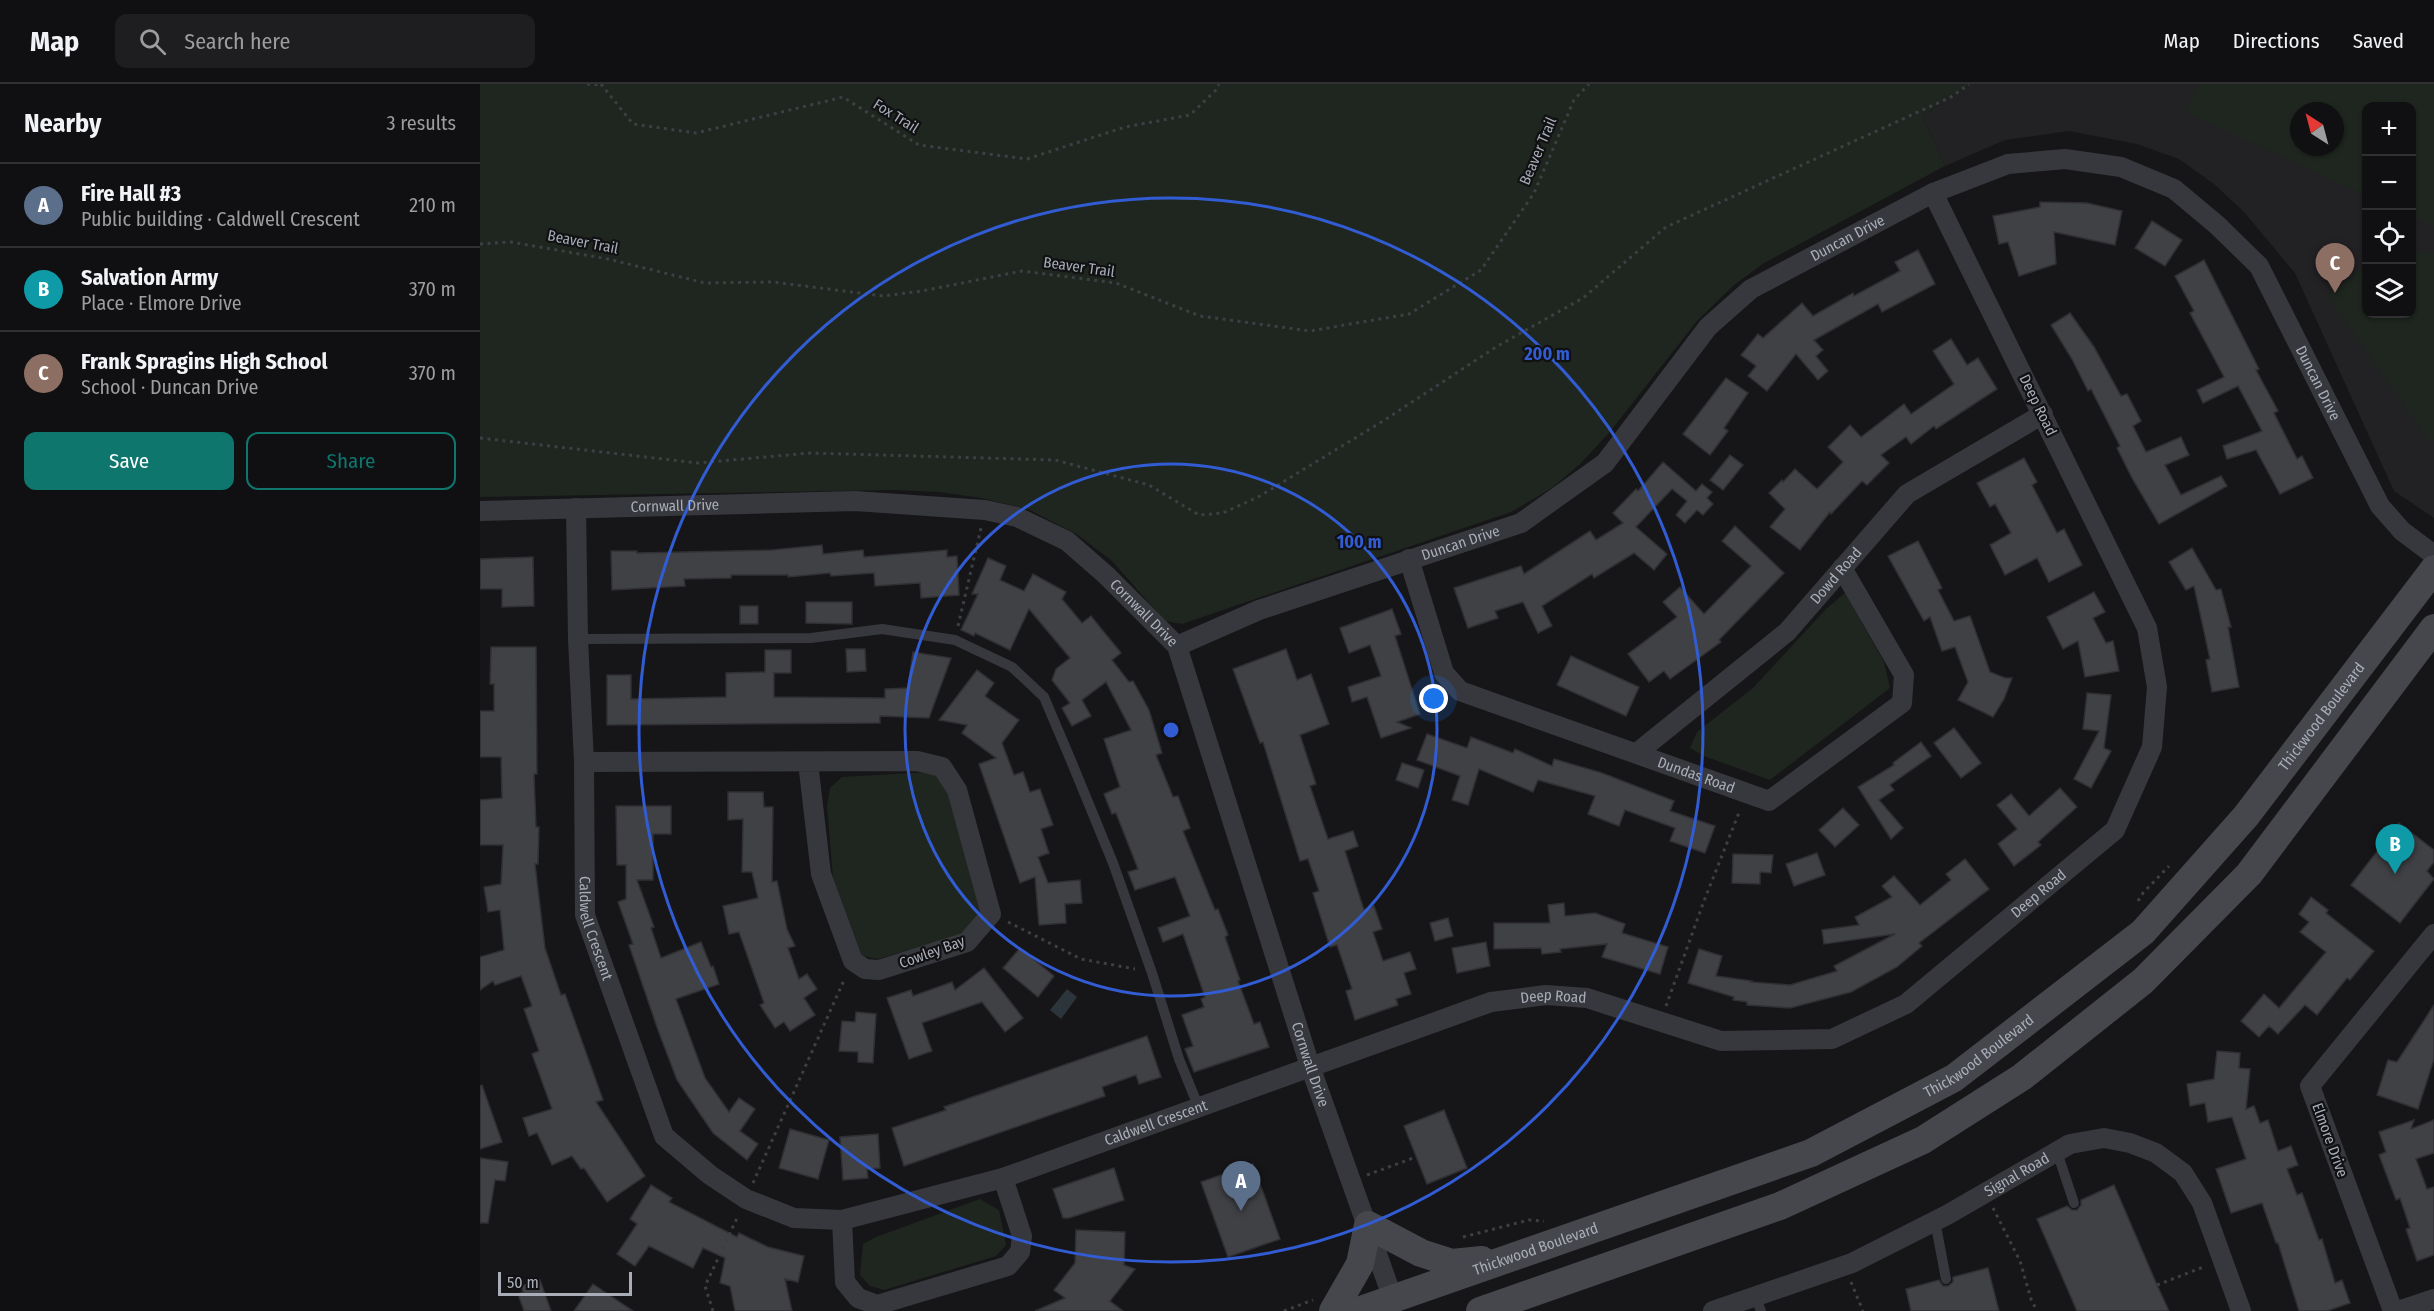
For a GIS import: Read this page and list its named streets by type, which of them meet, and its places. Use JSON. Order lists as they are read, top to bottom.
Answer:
{
  "streets": {
    "main road": ["Thickwood Boulevard"],
    "street": [
      "Duncan Drive",
      "Deep Road",
      "Cornwall Drive",
      "Dowd Road",
      "Dundas Road",
      "Caldwell Crescent",
      "Cowley Bay",
      "Elmore Drive",
      "Signal Road"
    ],
    "path": ["Fox Trail", "Beaver Trail"]
  },
  "crossings": [
    ["Duncan Drive", "Deep Road"],
    ["Duncan Drive", "Cornwall Drive"],
    ["Duncan Drive", "Dundas Road"],
    ["Deep Road", "Cornwall Drive"],
    ["Deep Road", "Dowd Road"],
    ["Deep Road", "Caldwell Crescent"],
    ["Cornwall Drive", "Thickwood Boulevard"],
    ["Cornwall Drive", "Caldwell Crescent"],
    ["Dowd Road", "Dundas Road"]
  ],
  "scale_bar": "50 m",
  "north": "top left",
  "page": {
    "header": "Map",
    "search": "Search here",
    "nav": ["Map", "Directions", "Saved"],
    "heading": ["Nearby", "3 results"],
    "map_buttons": ["+", "−"],
    "list": [
      {
        "mark": "A",
        "name": "Fire Hall #3",
        "note": "Public building · Caldwell Crescent",
        "value": "210 m"
      },
      {
        "mark": "B",
        "name": "Salvation Army",
        "note": "Place · Elmore Drive",
        "value": "370 m"
      },
      {
        "mark": "C",
        "name": "Frank Spragins High School",
        "note": "School · Duncan Drive",
        "value": "370 m"
      }
    ],
    "pins": ["C", "B", "A"],
    "buttons": ["Save", "Share"],
    "scale": "50 m"
  },
  "rings": ["200 m", "100 m"]
}
